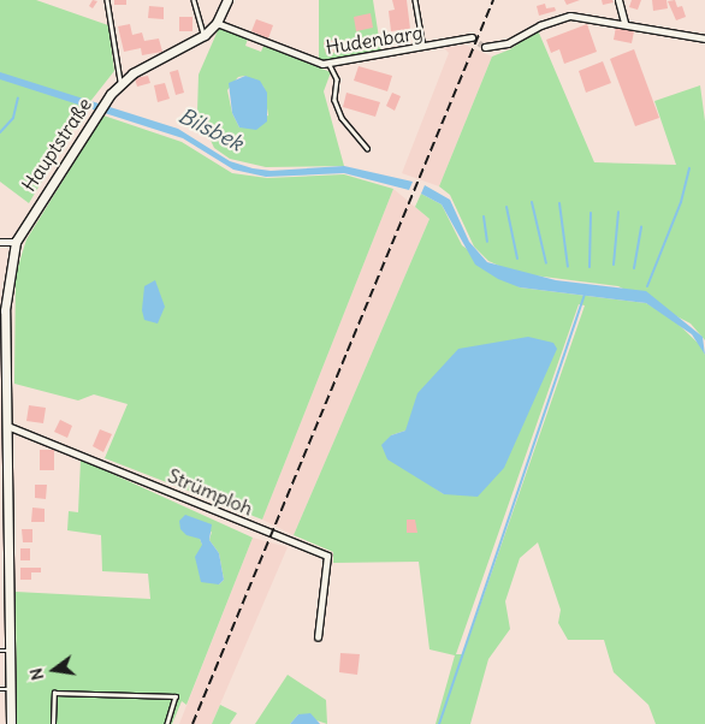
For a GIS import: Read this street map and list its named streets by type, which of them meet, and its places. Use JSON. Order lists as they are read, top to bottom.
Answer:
{
  "streets": {
    "main road": ["Hauptstraße"],
    "street": ["Hudenbarg", "Strümploh"]
  },
  "crossings": [
    ["Hudenbarg", "Hauptstraße"],
    ["Hauptstraße", "Strümploh"]
  ],
  "water": ["Bilsbek"],
  "north": "left"
}
